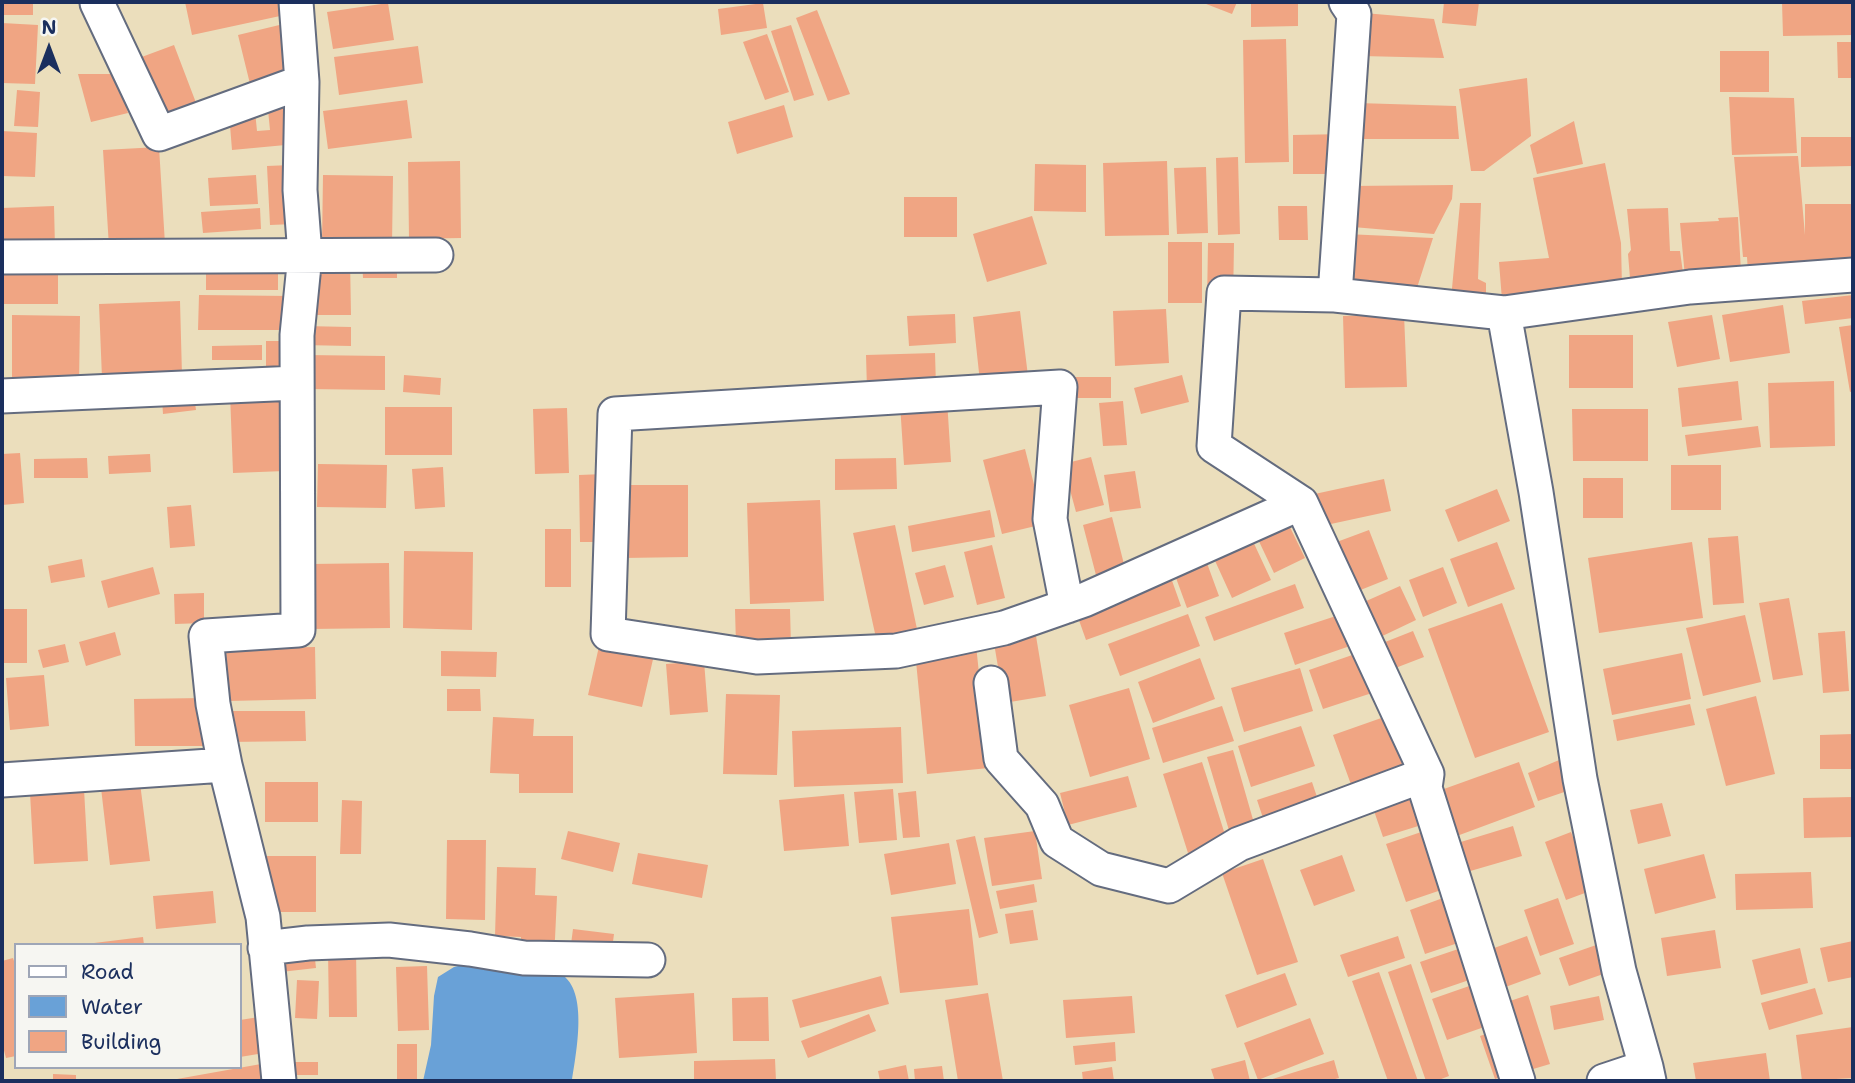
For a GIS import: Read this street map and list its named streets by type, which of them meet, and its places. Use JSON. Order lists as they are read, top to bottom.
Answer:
{
  "legend": ["Road", "Water", "Building"],
  "north": "top"
}
